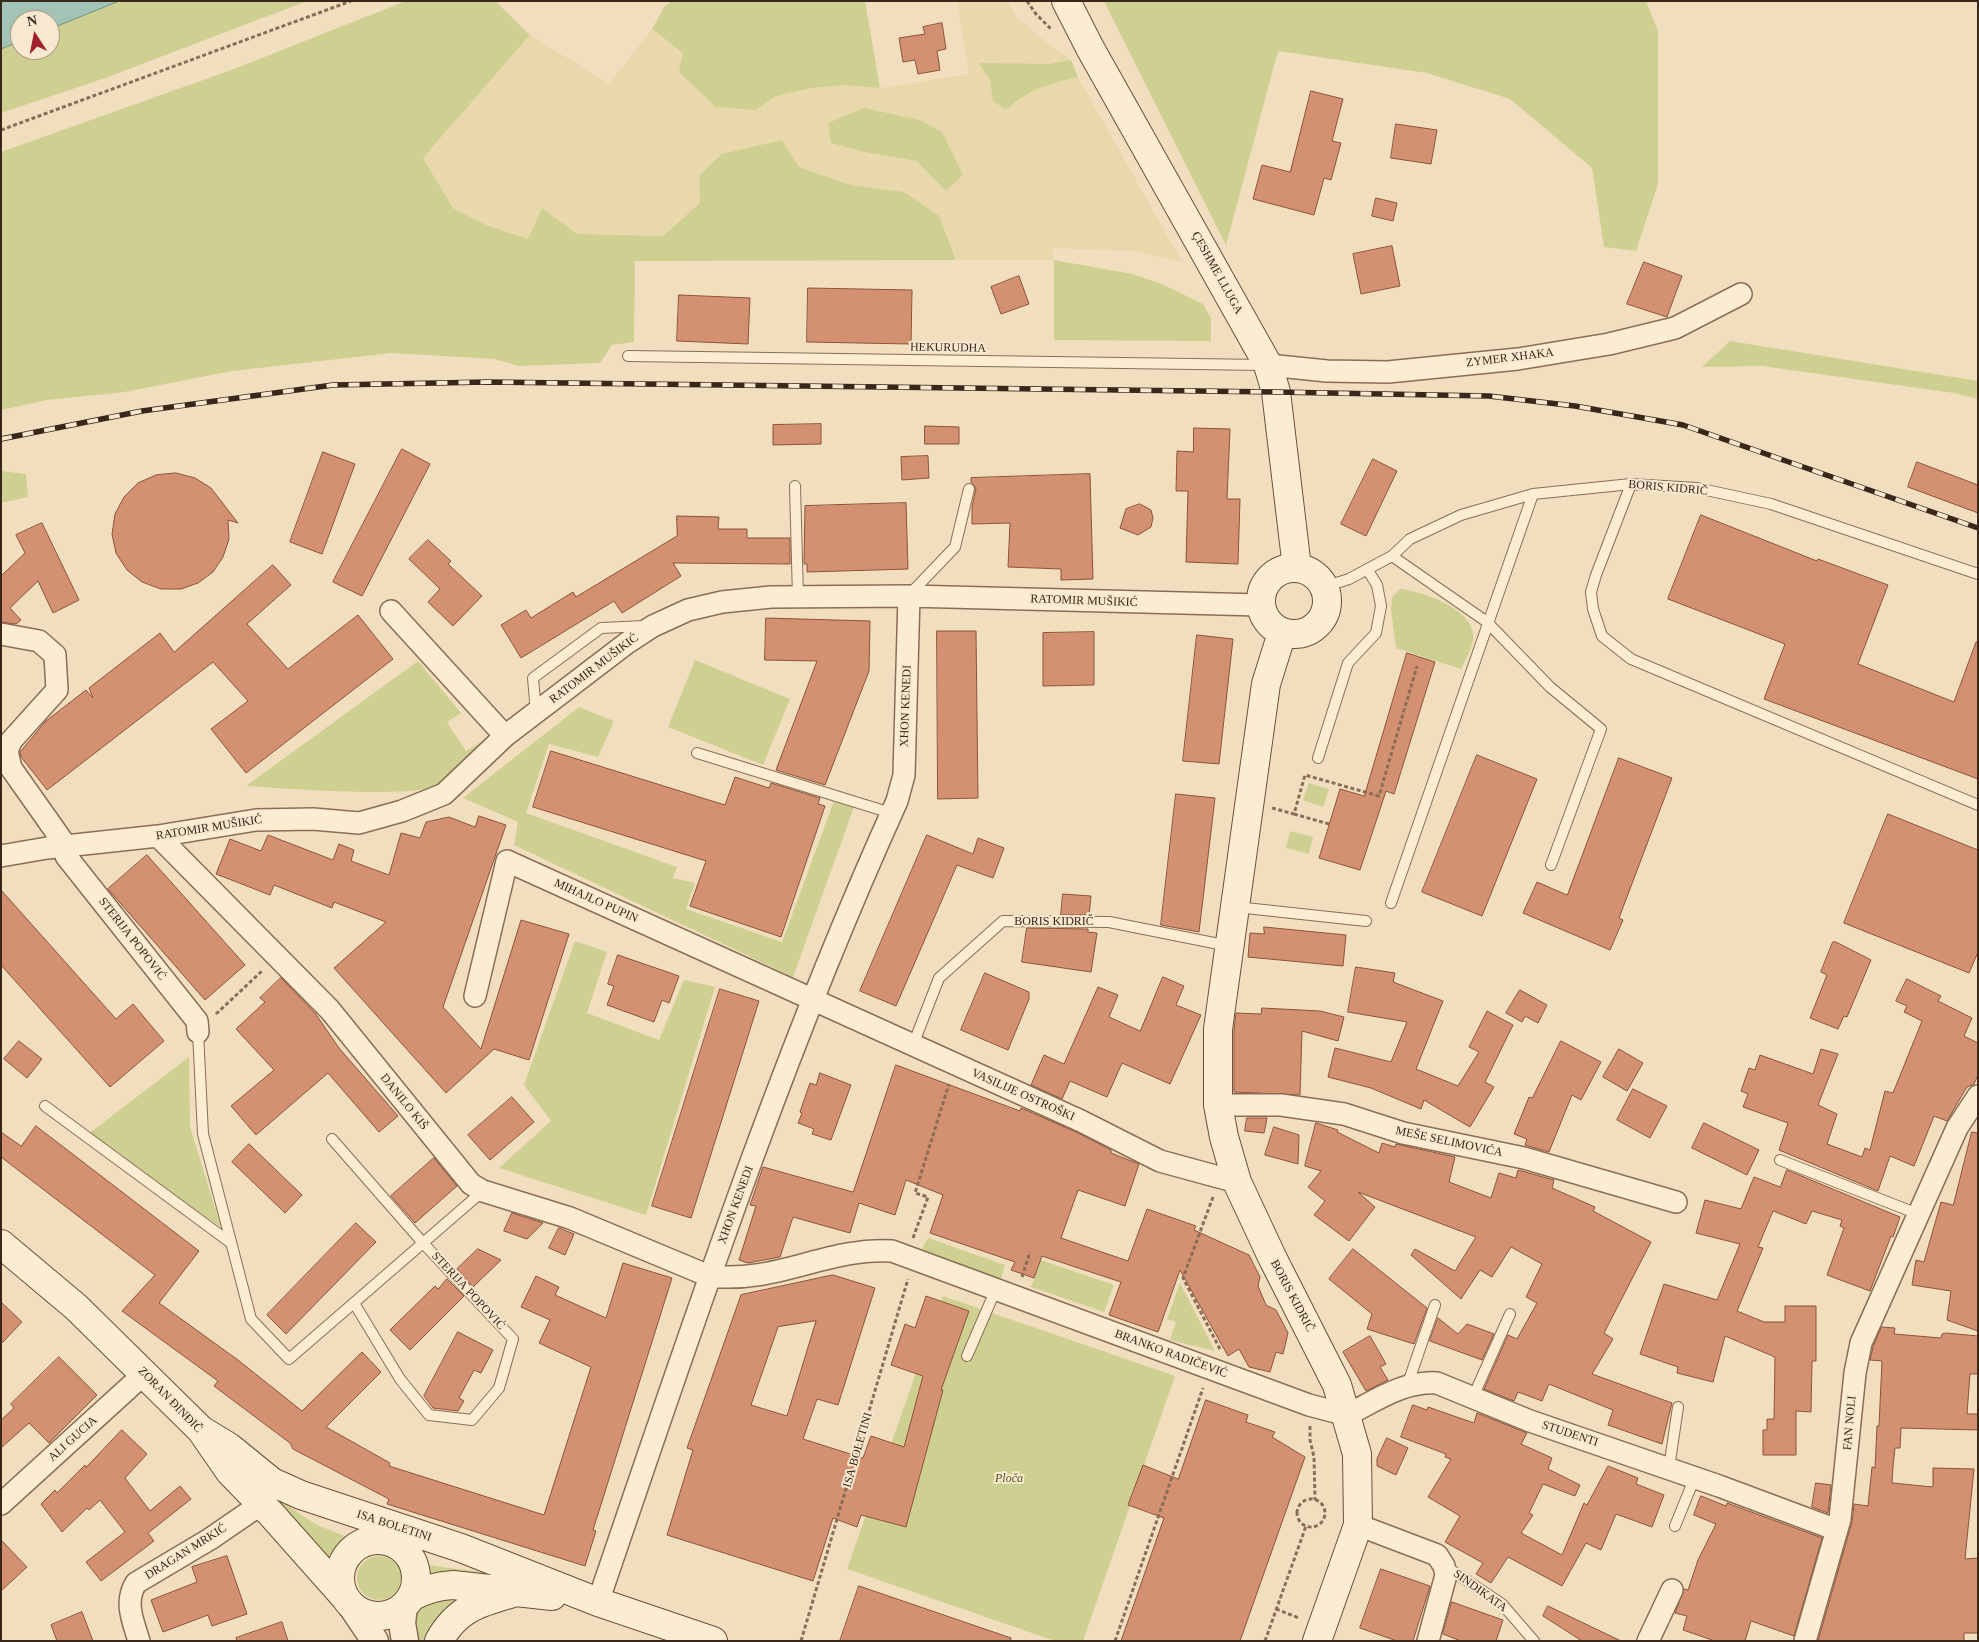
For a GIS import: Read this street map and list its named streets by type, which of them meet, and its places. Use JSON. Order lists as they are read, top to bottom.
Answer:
{
  "streets": {
    "main road": [
      "ÇESHME LLUGA",
      "BORIS KIDRIČ",
      "ZORAN ĐINĐIČ",
      "ISA BOLETINI"
    ],
    "street": [
      "ZYMER XHAKA",
      "RATOMIR MUŠIKIĆ",
      "XHON KENEDI",
      "MIHAJLO PUPIN",
      "STERIJA POPOVIĆ",
      "VASILIJE OSTROŠKI",
      "DANILO KIŠ",
      "MEŠE SELIMOVIĆA",
      "BRANKO RADIČEVIĆ",
      "FAN NOLI",
      "STUDENTI",
      "ALI GUCIA",
      "DRAGAN MRKIĆ",
      "SINDIKATA"
    ],
    "lane": ["HEKURUDHA"]
  },
  "crossings": [
    ["ÇESHME LLUGA", "HEKURUDHA"],
    ["ÇESHME LLUGA", "ZYMER XHAKA"],
    ["ÇESHME LLUGA", "BORIS KIDRIČ"],
    ["ÇESHME LLUGA", "RATOMIR MUŠIKIĆ"],
    ["HEKURUDHA", "ZYMER XHAKA"],
    ["BORIS KIDRIČ", "RATOMIR MUŠIKIĆ"],
    ["BORIS KIDRIČ", "VASILIJE OSTROŠKI"],
    ["BORIS KIDRIČ", "MEŠE SELIMOVIĆA"],
    ["BORIS KIDRIČ", "BRANKO RADIČEVIĆ"],
    ["BORIS KIDRIČ", "STUDENTI"],
    ["BORIS KIDRIČ", "SINDIKATA"],
    ["RATOMIR MUŠIKIĆ", "XHON KENEDI"],
    ["RATOMIR MUŠIKIĆ", "STERIJA POPOVIĆ"],
    ["RATOMIR MUŠIKIĆ", "DANILO KIŠ"],
    ["XHON KENEDI", "MIHAJLO PUPIN"],
    ["XHON KENEDI", "VASILIJE OSTROŠKI"],
    ["XHON KENEDI", "DANILO KIŠ"],
    ["XHON KENEDI", "BRANKO RADIČEVIĆ"],
    ["XHON KENEDI", "ISA BOLETINI"],
    ["MIHAJLO PUPIN", "VASILIJE OSTROŠKI"],
    ["STERIJA POPOVIĆ", "DANILO KIŠ"],
    ["VASILIJE OSTROŠKI", "ISA BOLETINI"],
    ["DANILO KIŠ", "BRANKO RADIČEVIĆ"],
    ["BRANKO RADIČEVIĆ", "STUDENTI"],
    ["BRANKO RADIČEVIĆ", "ISA BOLETINI"],
    ["ZORAN ĐINĐIČ", "ALI GUCIA"],
    ["ZORAN ĐINĐIČ", "ISA BOLETINI"],
    ["FAN NOLI", "STUDENTI"],
    ["ISA BOLETINI", "DRAGAN MRKIĆ"]
  ],
  "parks": ["Ploča"],
  "north": "top"
}
